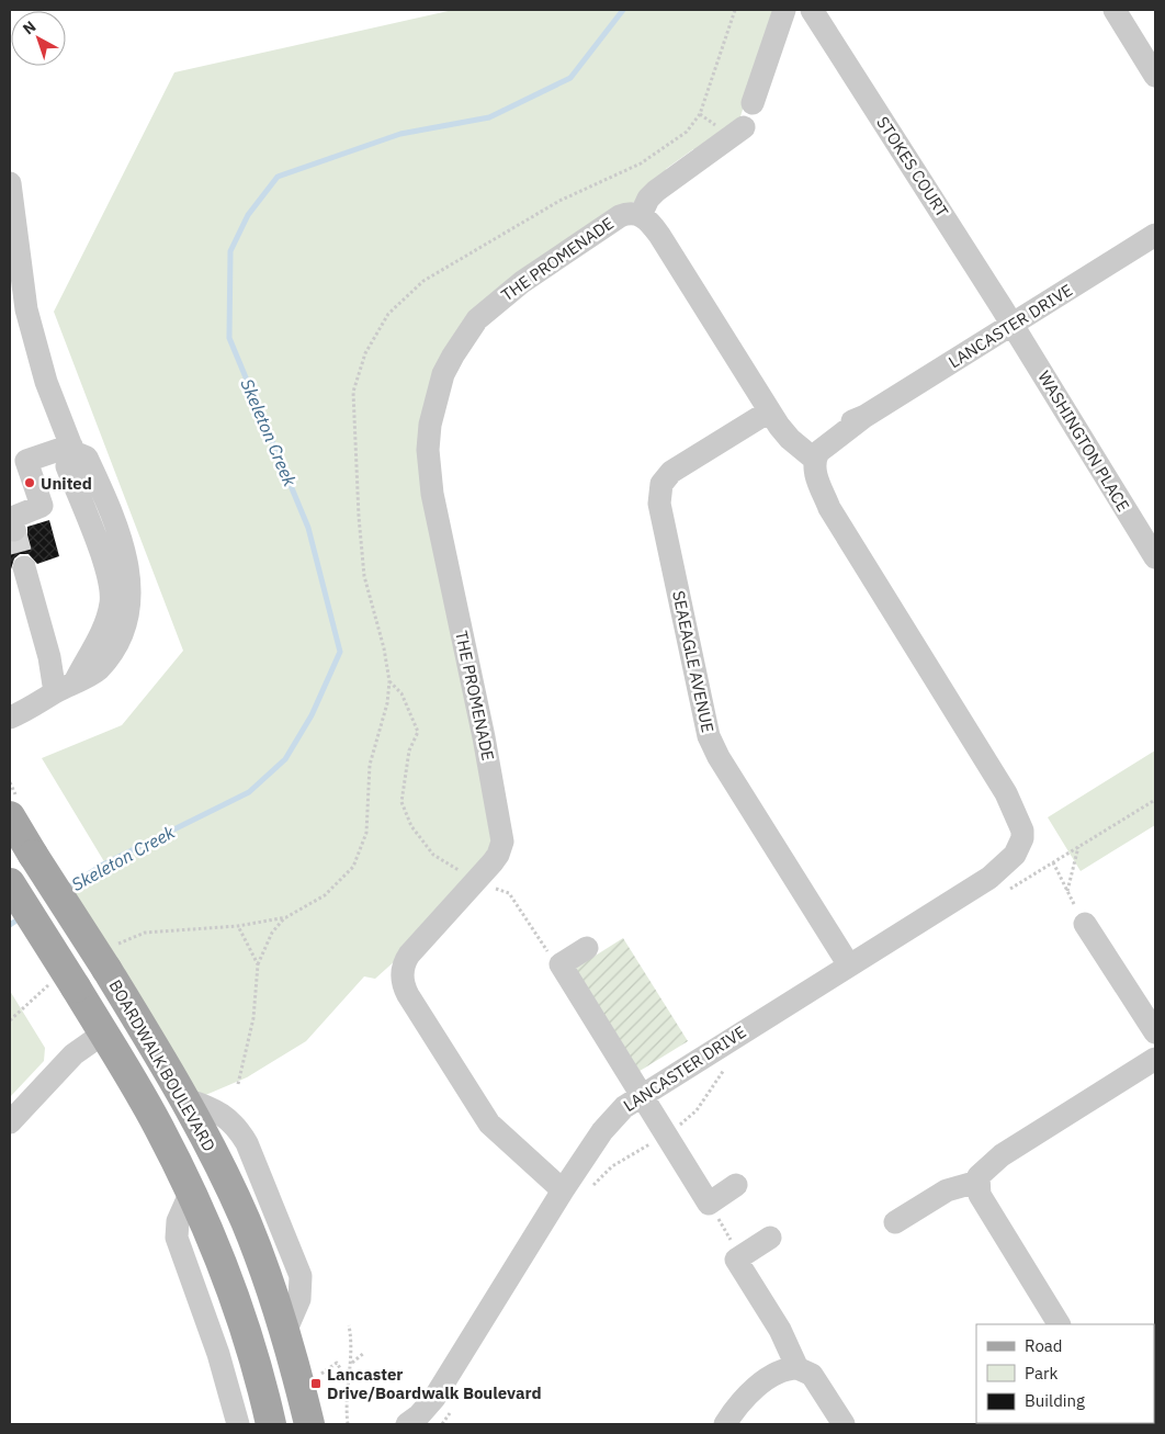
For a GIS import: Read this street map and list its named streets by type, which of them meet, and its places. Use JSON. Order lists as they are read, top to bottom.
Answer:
{
  "streets": {
    "main road": ["BOARDWALK BOULEVARD"],
    "street": [
      "STOKES COURT",
      "THE PROMENADE",
      "LANCASTER DRIVE",
      "WASHINGTON PLACE",
      "SEAEAGLE AVENUE"
    ]
  },
  "crossings": [
    ["STOKES COURT", "LANCASTER DRIVE"],
    ["STOKES COURT", "WASHINGTON PLACE"],
    ["THE PROMENADE", "LANCASTER DRIVE"],
    ["LANCASTER DRIVE", "WASHINGTON PLACE"],
    ["LANCASTER DRIVE", "SEAEAGLE AVENUE"]
  ],
  "water": ["Skeleton Creek"],
  "places": {
    "other": ["United"],
    "transit": ["Lancaster Drive/Boardwalk Boulevard"]
  },
  "legend": ["Road", "Park", "Building"],
  "north": "top left"
}
